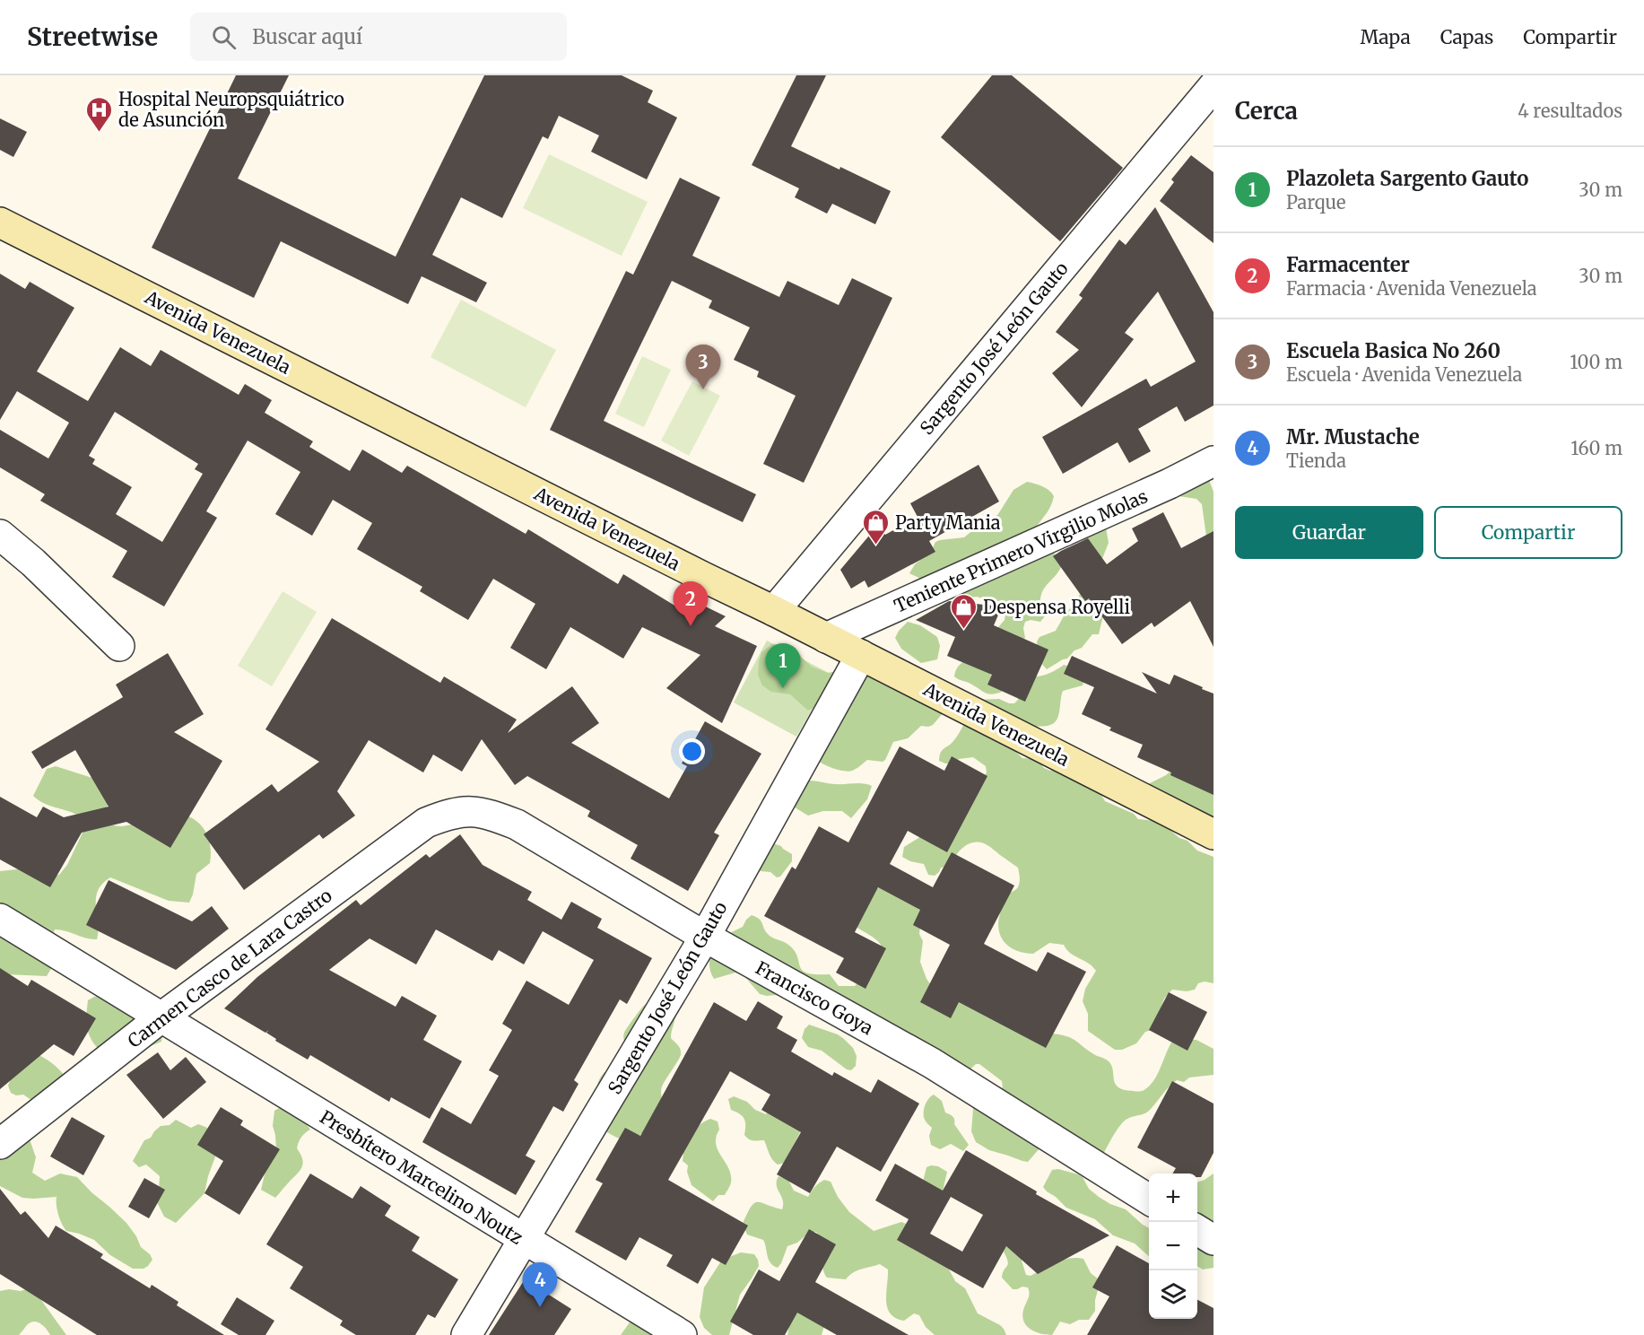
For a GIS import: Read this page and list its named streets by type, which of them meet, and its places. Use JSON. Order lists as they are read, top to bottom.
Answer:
{
  "streets": {
    "main road": ["Avenida Venezuela"],
    "street": [
      "Sargento José León Gauto",
      "Teniente Primero Virgilio Molas",
      "Carmen Casco de Lara Castro",
      "Francisco Goya",
      "Presbítero Marcelino Noutz"
    ]
  },
  "crossings": [
    ["Avenida Venezuela", "Sargento José León Gauto"],
    ["Avenida Venezuela", "Teniente Primero Virgilio Molas"],
    ["Sargento José León Gauto", "Francisco Goya"],
    ["Sargento José León Gauto", "Presbítero Marcelino Noutz"],
    ["Carmen Casco de Lara Castro", "Francisco Goya"],
    ["Carmen Casco de Lara Castro", "Presbítero Marcelino Noutz"]
  ],
  "places": {
    "hospital": ["Hospital Neuropsquiátrico de Asunción"],
    "shop": ["Party Mania", "Despensa Royelli"]
  },
  "page": {
    "header": "Streetwise",
    "search": "Buscar aquí",
    "nav": ["Mapa", "Capas", "Compartir"],
    "heading": ["Cerca", "4 resultados"],
    "list": [
      {
        "mark": "1",
        "name": "Plazoleta Sargento Gauto",
        "note": "Parque",
        "value": "30 m"
      },
      {
        "mark": "2",
        "name": "Farmacenter",
        "note": "Farmacia · Avenida Venezuela",
        "value": "30 m"
      },
      {
        "mark": "3",
        "name": "Escuela Basica No 260",
        "note": "Escuela · Avenida Venezuela",
        "value": "100 m"
      },
      {
        "mark": "4",
        "name": "Mr. Mustache",
        "note": "Tienda",
        "value": "160 m"
      }
    ],
    "pins": [
      "3",
      "2",
      "1",
      "4"
    ],
    "buttons": ["Guardar", "Compartir"],
    "map_buttons": ["+", "−"]
  }
}
